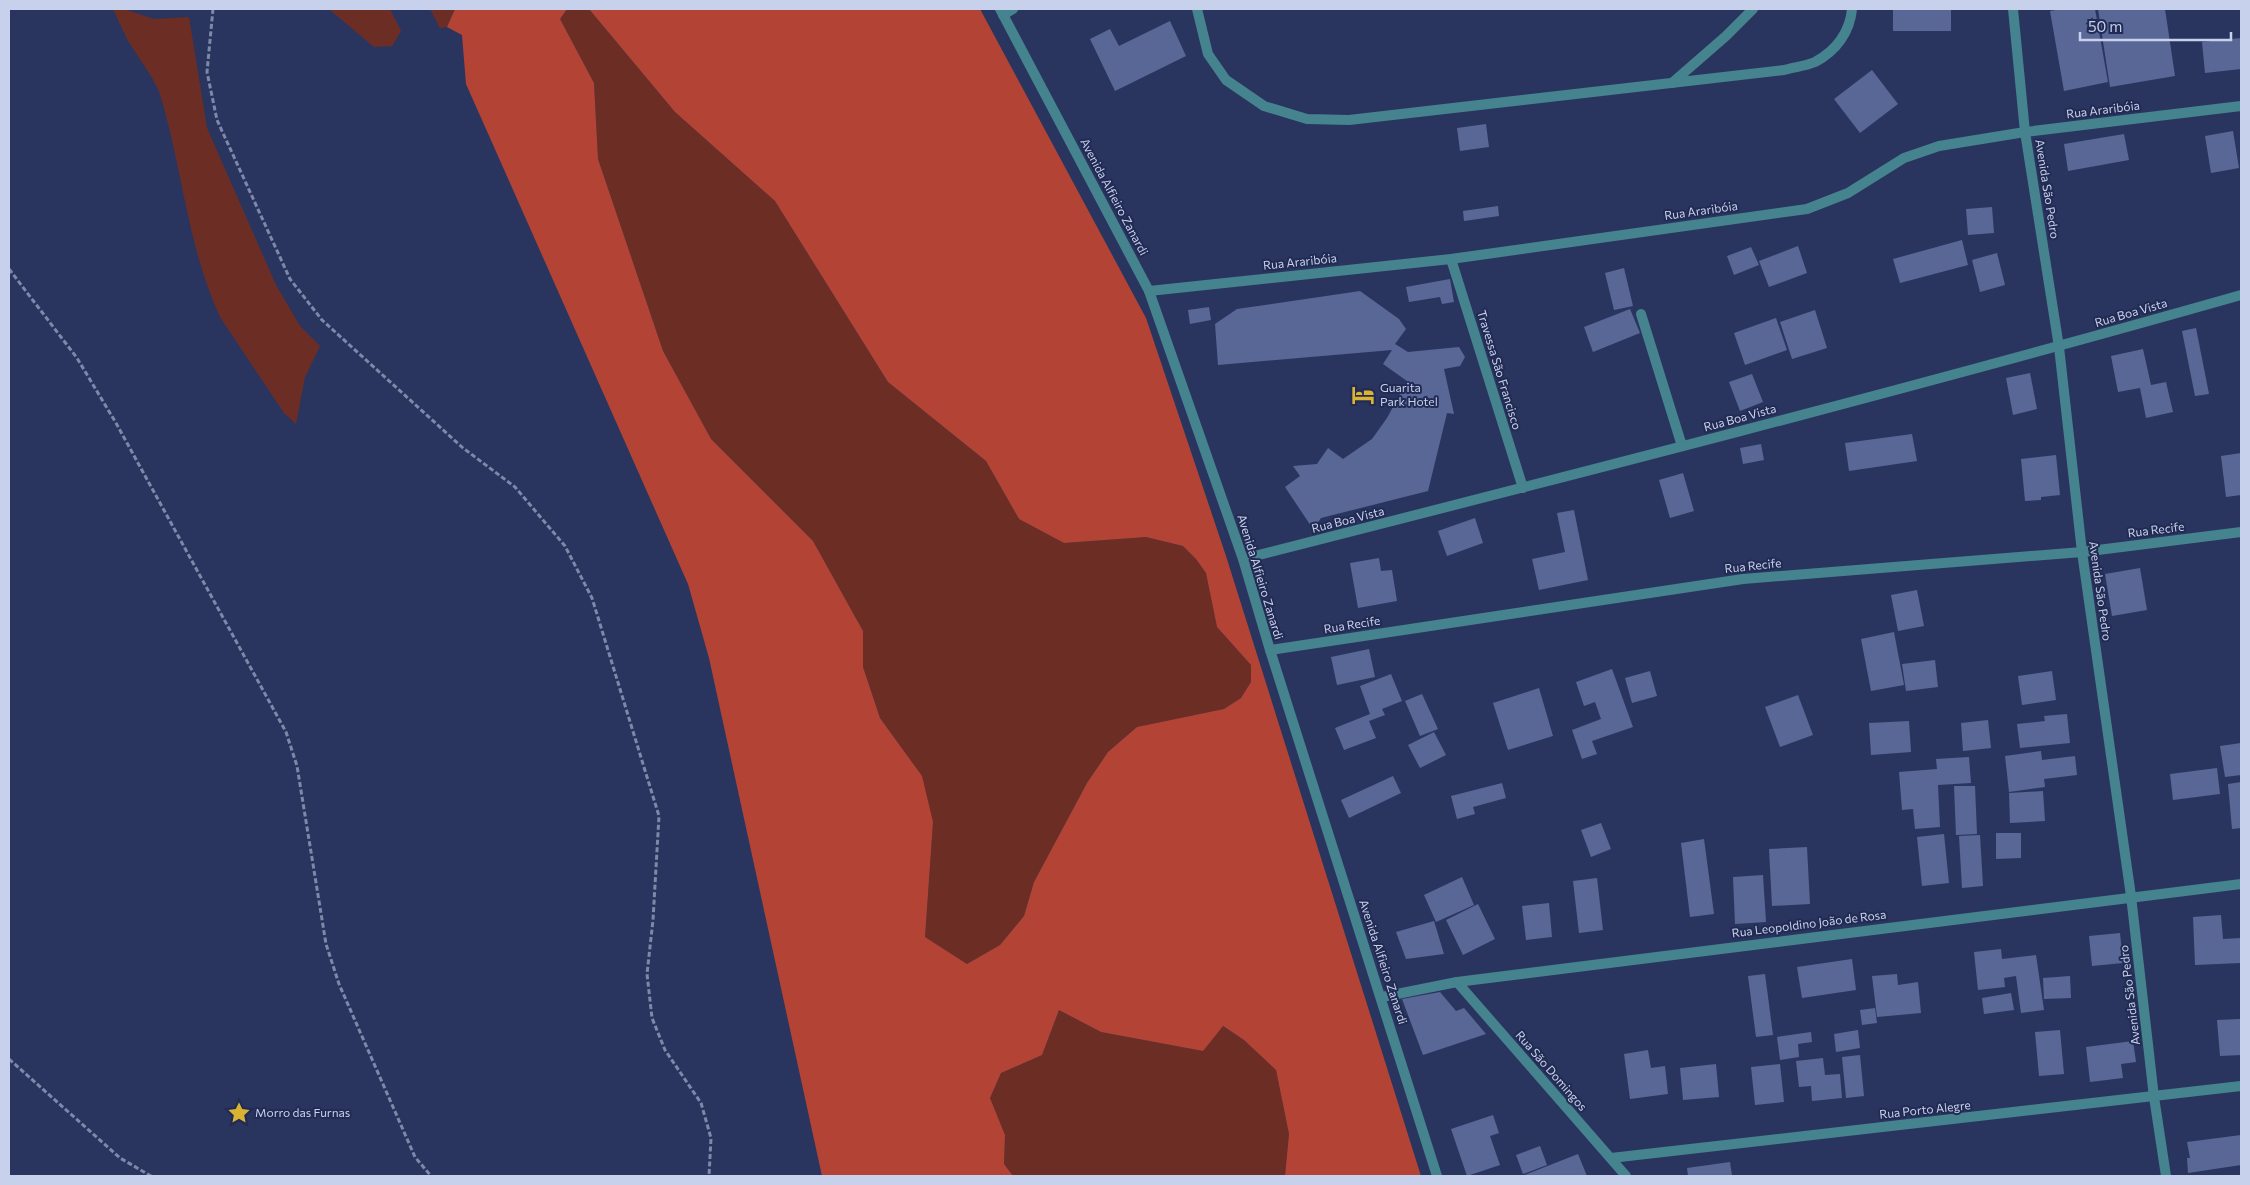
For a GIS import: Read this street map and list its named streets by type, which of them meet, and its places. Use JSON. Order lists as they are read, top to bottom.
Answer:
{
  "streets": {
    "street": [
      "Rua Araribóia",
      "Avenida São Pedro",
      "Avenida Alfieiro Zanardi",
      "Rua Boa Vista",
      "Travessa São Francisco",
      "Rua Recife",
      "Rua Leopoldino João de Rosa",
      "Rua São Domingos",
      "Rua Porto Alegre"
    ]
  },
  "crossings": [
    ["Rua Araribóia", "Avenida São Pedro"],
    ["Rua Araribóia", "Avenida Alfieiro Zanardi"],
    ["Rua Araribóia", "Travessa São Francisco"],
    ["Avenida São Pedro", "Rua Boa Vista"],
    ["Avenida São Pedro", "Rua Recife"],
    ["Avenida São Pedro", "Rua Leopoldino João de Rosa"],
    ["Avenida São Pedro", "Rua Porto Alegre"],
    ["Avenida Alfieiro Zanardi", "Rua Boa Vista"],
    ["Avenida Alfieiro Zanardi", "Rua Recife"],
    ["Avenida Alfieiro Zanardi", "Rua Leopoldino João de Rosa"],
    ["Rua Boa Vista", "Travessa São Francisco"],
    ["Rua Leopoldino João de Rosa", "Rua São Domingos"],
    ["Rua São Domingos", "Rua Porto Alegre"]
  ],
  "places": {
    "hotel": ["Guarita Park Hotel"],
    "place": ["Morro das Furnas"]
  },
  "scale_bar": "50 m"
}
